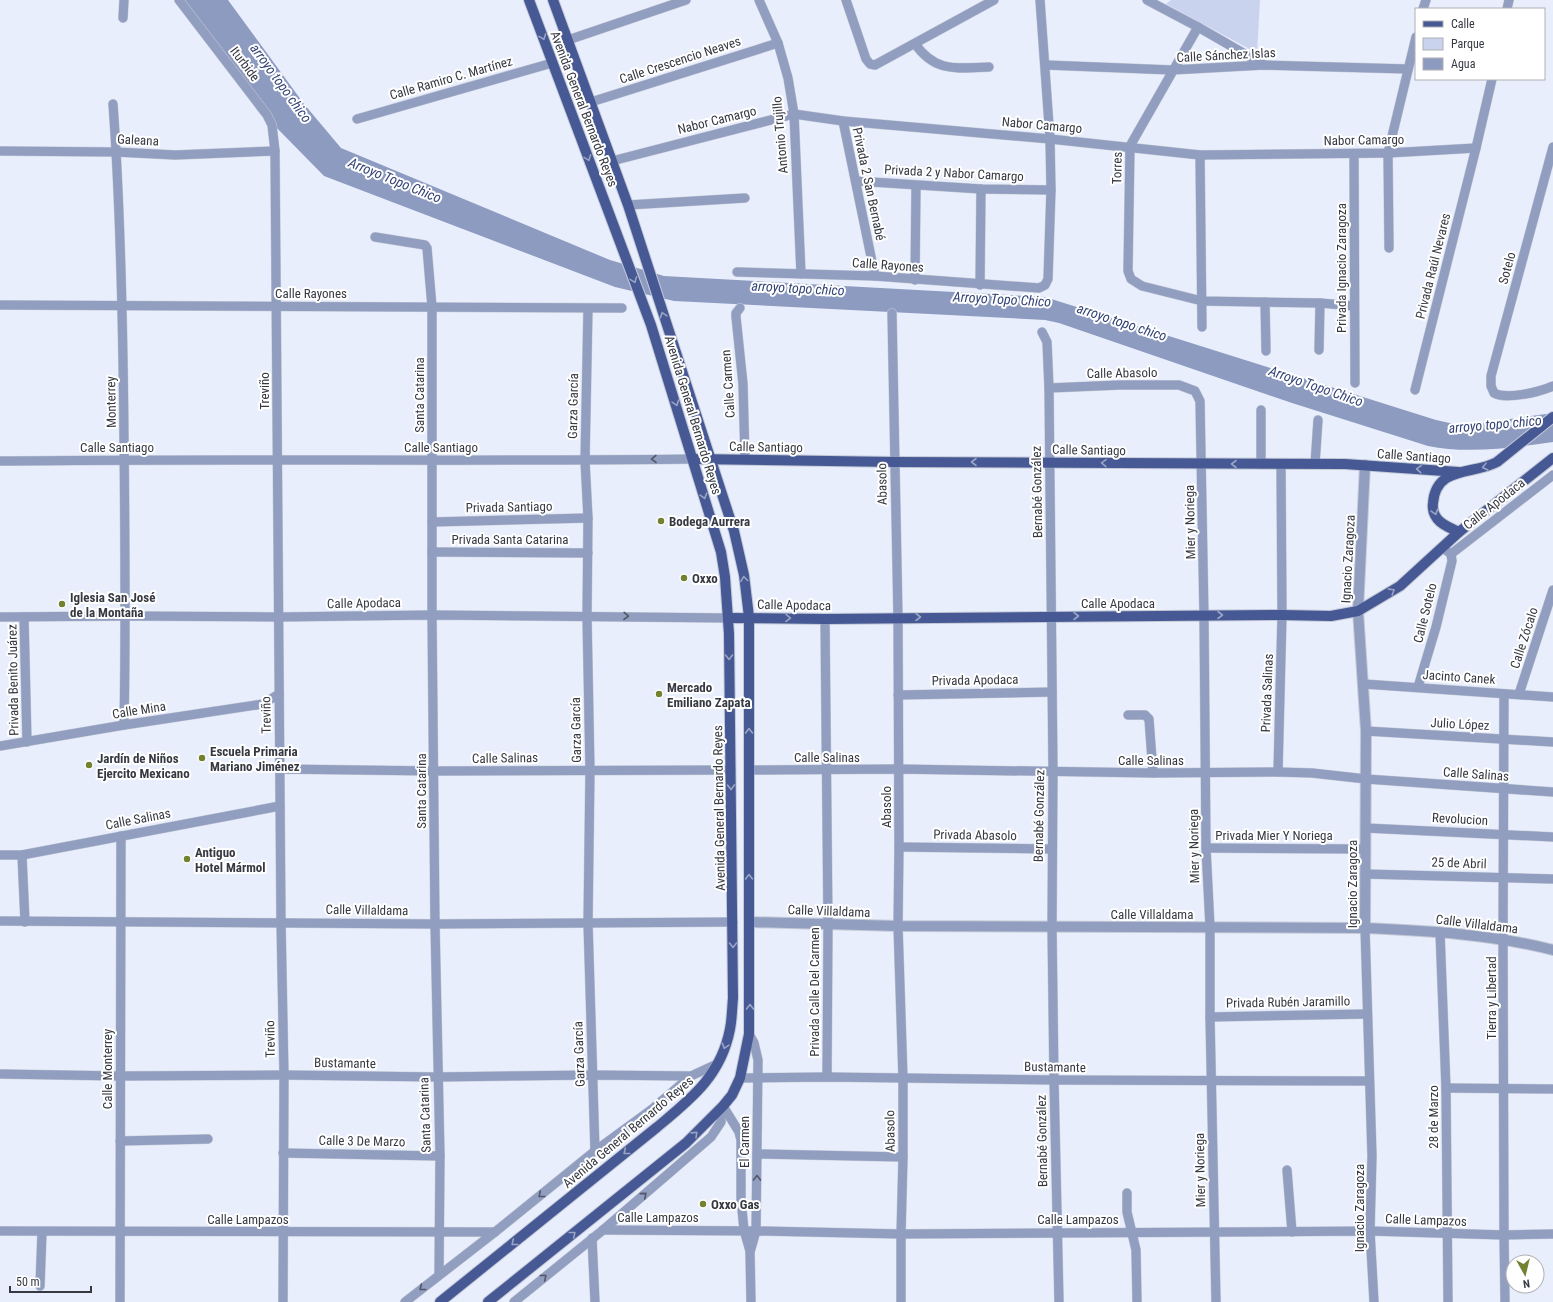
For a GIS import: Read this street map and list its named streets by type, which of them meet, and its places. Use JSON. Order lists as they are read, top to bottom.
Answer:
{
  "streets": {
    "main road": ["Avenida General Bernardo Reyes", "Calle Santiago", "Calle Apodaca"],
    "street": [
      "Calle Sánchez Islas",
      "Calle Crescencio Neaves",
      "Iturbide",
      "Calle Ramiro C. Martínez",
      "Nabor Camargo",
      "Antonio Trujillo",
      "Galeana",
      "Torres",
      "Privada 2 y Nabor Camargo",
      "Privada 2 San Bernabé",
      "Calle Rayones",
      "Privada Raúl Nevares",
      "Privada Ignacio Zaragoza",
      "Sotelo",
      "Calle Abasolo",
      "Calle Carmen",
      "Treviño",
      "Santa Catarina",
      "Monterrey",
      "Garza García",
      "Abasolo",
      "Bernabé González",
      "Privada Santiago",
      "Mier y Noriega",
      "Privada Santa Catarina",
      "Ignacio Zaragoza",
      "Calle Sotelo",
      "Calle Zócalo",
      "Jacinto Canek",
      "Privada Benito Juárez",
      "Privada Apodaca",
      "Privada Salinas",
      "Calle Mina",
      "Julio López",
      "Calle Salinas",
      "Revolucion",
      "Privada Abasolo",
      "Privada Mier Y Noriega",
      "25 de Abril",
      "Calle Villaldama",
      "Privada Calle Del Carmen",
      "Tierra y Libertad",
      "Privada Rubén Jaramillo",
      "Bustamante",
      "Calle Monterrey",
      "28 de Marzo",
      "Calle 3 De Marzo",
      "El Carmen",
      "Calle Lampazos"
    ]
  },
  "crossings": [
    ["Calle Sánchez Islas", "Torres"],
    ["Calle Crescencio Neaves", "Avenida General Bernardo Reyes"],
    ["Calle Crescencio Neaves", "Antonio Trujillo"],
    ["Iturbide", "Galeana"],
    ["Iturbide", "Treviño"],
    ["Calle Ramiro C. Martínez", "Avenida General Bernardo Reyes"],
    ["Avenida General Bernardo Reyes", "Nabor Camargo"],
    ["Avenida General Bernardo Reyes", "Calle Santiago"],
    ["Avenida General Bernardo Reyes", "Calle Apodaca"],
    ["Avenida General Bernardo Reyes", "Calle Salinas"],
    ["Avenida General Bernardo Reyes", "Calle Villaldama"],
    ["Avenida General Bernardo Reyes", "Bustamante"],
    ["Avenida General Bernardo Reyes", "El Carmen"],
    ["Nabor Camargo", "Antonio Trujillo"],
    ["Nabor Camargo", "Torres"],
    ["Nabor Camargo", "Privada 2 San Bernabé"],
    ["Nabor Camargo", "Privada Raúl Nevares"],
    ["Nabor Camargo", "Privada Ignacio Zaragoza"],
    ["Antonio Trujillo", "Calle Rayones"],
    ["Galeana", "Treviño"],
    ["Galeana", "Monterrey"],
    ["Privada 2 y Nabor Camargo", "Privada 2 San Bernabé"],
    ["Privada 2 y Nabor Camargo", "Calle Rayones"],
    ["Privada 2 San Bernabé", "Calle Rayones"],
    ["Calle Rayones", "Treviño"],
    ["Calle Rayones", "Santa Catarina"],
    ["Calle Rayones", "Monterrey"],
    ["Calle Rayones", "Garza García"],
    ["Calle Abasolo", "Bernabé González"],
    ["Calle Abasolo", "Mier y Noriega"],
    ["Calle Carmen", "Calle Santiago"],
    ["Treviño", "Calle Santiago"],
    ["Treviño", "Calle Apodaca"],
    ["Treviño", "Calle Mina"],
    ["Treviño", "Calle Salinas"],
    ["Treviño", "Calle Villaldama"],
    ["Treviño", "Bustamante"],
    ["Treviño", "Calle 3 De Marzo"],
    ["Treviño", "Calle Lampazos"],
    ["Santa Catarina", "Calle Santiago"],
    ["Santa Catarina", "Calle Apodaca"],
    ["Santa Catarina", "Privada Santiago"],
    ["Santa Catarina", "Privada Santa Catarina"],
    ["Santa Catarina", "Calle Salinas"],
    ["Santa Catarina", "Calle Villaldama"],
    ["Santa Catarina", "Bustamante"],
    ["Santa Catarina", "Calle 3 De Marzo"],
    ["Santa Catarina", "Calle Lampazos"],
    ["Monterrey", "Calle Santiago"],
    ["Monterrey", "Calle Apodaca"],
    ["Monterrey", "Calle Mina"],
    ["Garza García", "Calle Santiago"],
    ["Garza García", "Calle Apodaca"],
    ["Garza García", "Privada Santiago"],
    ["Garza García", "Privada Santa Catarina"],
    ["Garza García", "Calle Salinas"],
    ["Garza García", "Calle Villaldama"],
    ["Garza García", "Bustamante"],
    ["Calle Santiago", "Abasolo"],
    ["Calle Santiago", "Bernabé González"],
    ["Calle Santiago", "Mier y Noriega"],
    ["Calle Santiago", "Ignacio Zaragoza"],
    ["Abasolo", "Calle Apodaca"],
    ["Abasolo", "Privada Apodaca"],
    ["Abasolo", "Calle Salinas"],
    ["Abasolo", "Privada Abasolo"],
    ["Abasolo", "Calle Villaldama"],
    ["Abasolo", "Bustamante"],
    ["Abasolo", "Calle Lampazos"],
    ["Bernabé González", "Calle Apodaca"],
    ["Bernabé González", "Privada Apodaca"],
    ["Bernabé González", "Calle Salinas"],
    ["Bernabé González", "Privada Abasolo"],
    ["Bernabé González", "Calle Villaldama"],
    ["Bernabé González", "Bustamante"],
    ["Bernabé González", "Calle Lampazos"],
    ["Calle Apodaca", "Mier y Noriega"],
    ["Calle Apodaca", "Ignacio Zaragoza"],
    ["Calle Apodaca", "Calle Sotelo"],
    ["Calle Apodaca", "Privada Benito Juárez"],
    ["Calle Apodaca", "Privada Salinas"],
    ["Calle Apodaca", "Privada Calle Del Carmen"],
    ["Mier y Noriega", "Calle Salinas"],
    ["Mier y Noriega", "Privada Mier Y Noriega"],
    ["Mier y Noriega", "Calle Villaldama"],
    ["Mier y Noriega", "Privada Rubén Jaramillo"],
    ["Mier y Noriega", "Bustamante"],
    ["Mier y Noriega", "Calle Lampazos"],
    ["Ignacio Zaragoza", "Jacinto Canek"],
    ["Ignacio Zaragoza", "Julio López"],
    ["Ignacio Zaragoza", "Calle Salinas"],
    ["Ignacio Zaragoza", "Revolucion"],
    ["Ignacio Zaragoza", "Privada Mier Y Noriega"],
    ["Ignacio Zaragoza", "25 de Abril"],
    ["Ignacio Zaragoza", "Calle Villaldama"],
    ["Ignacio Zaragoza", "Privada Rubén Jaramillo"],
    ["Ignacio Zaragoza", "Bustamante"],
    ["Ignacio Zaragoza", "Calle Lampazos"],
    ["Calle Sotelo", "Jacinto Canek"],
    ["Calle Zócalo", "Jacinto Canek"],
    ["Jacinto Canek", "Tierra y Libertad"],
    ["Privada Benito Juárez", "Calle Mina"],
    ["Privada Salinas", "Calle Salinas"],
    ["Julio López", "Tierra y Libertad"],
    ["Calle Salinas", "Privada Calle Del Carmen"],
    ["Calle Salinas", "Tierra y Libertad"],
    ["Calle Salinas", "Calle Monterrey"],
    ["Revolucion", "Tierra y Libertad"],
    ["25 de Abril", "Tierra y Libertad"],
    ["Calle Villaldama", "Privada Calle Del Carmen"],
    ["Calle Villaldama", "Tierra y Libertad"],
    ["Calle Villaldama", "Calle Monterrey"],
    ["Calle Villaldama", "28 de Marzo"],
    ["Privada Calle Del Carmen", "Bustamante"],
    ["Tierra y Libertad", "Calle Lampazos"],
    ["Bustamante", "Calle Monterrey"],
    ["Bustamante", "El Carmen"],
    ["Calle Monterrey", "Calle Lampazos"],
    ["28 de Marzo", "Calle Lampazos"],
    ["El Carmen", "Calle Lampazos"]
  ],
  "one_way": ["Calle Santiago", "Calle Apodaca"],
  "water": ["arroyo topo chico", "Arroyo Topo Chico"],
  "places": [
    "Bodega Aurrera",
    "Oxxo",
    "Iglesia San José de la Montaña",
    "Mercado Emiliano Zapata",
    "Escuela Primaria Mariano Jiménez",
    "Jardín de Niños Ejercito Mexicano",
    "Antiguo Hotel Mármol",
    "Oxxo Gas"
  ],
  "legend": ["Calle", "Parque", "Agua"],
  "scale_bar": "50 m",
  "north": "bottom"
}
